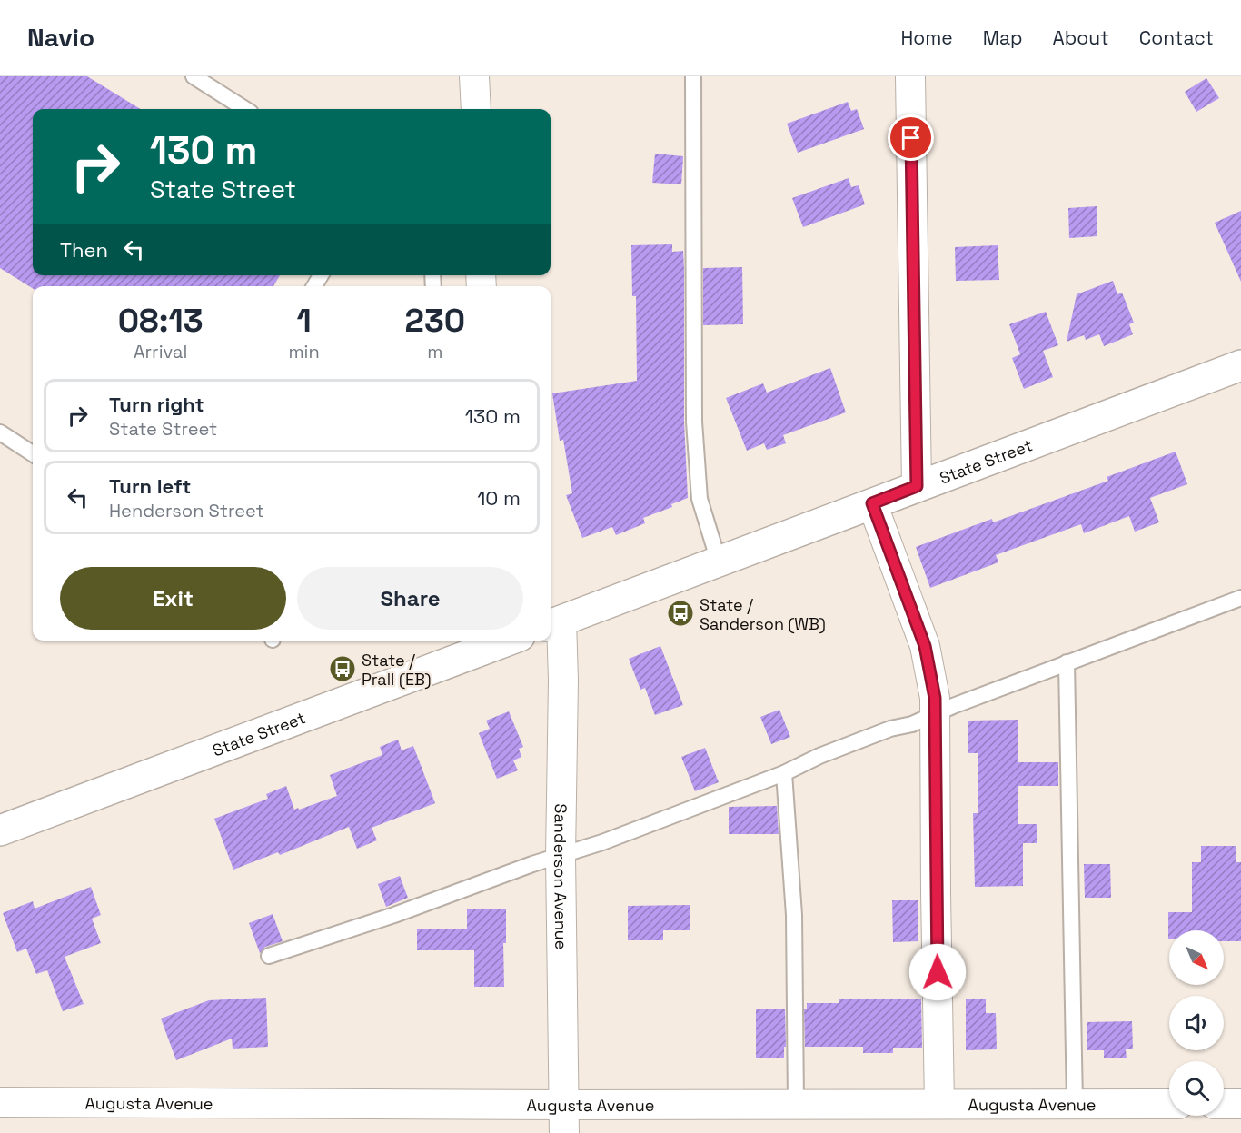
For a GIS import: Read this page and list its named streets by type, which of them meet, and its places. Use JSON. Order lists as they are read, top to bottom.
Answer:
{
  "streets": {
    "main road": ["State Street"],
    "street": ["Sanderson Avenue", "Augusta Avenue"]
  },
  "crossings": [
    ["State Street", "Sanderson Avenue"],
    ["Sanderson Avenue", "Augusta Avenue"]
  ],
  "places": {
    "bus stop": ["State / Sanderson (WB)", "State / Prall (EB)"]
  },
  "north": "bottom right",
  "page": {
    "header": "Navio",
    "nav": [
      "Home",
      "Map",
      "About",
      "Contact"
    ],
    "turn": ["130 m", "State Street"],
    "then": "Then",
    "eta": [
      "08:13",
      "Arrival",
      "1",
      "min",
      "230",
      "m"
    ],
    "list": [
      {
        "name": "Turn right",
        "note": "State Street",
        "value": "130 m"
      },
      {
        "name": "Turn left",
        "note": "Henderson Street",
        "value": "10 m"
      }
    ],
    "buttons": ["Exit", "Share"]
  }
}
